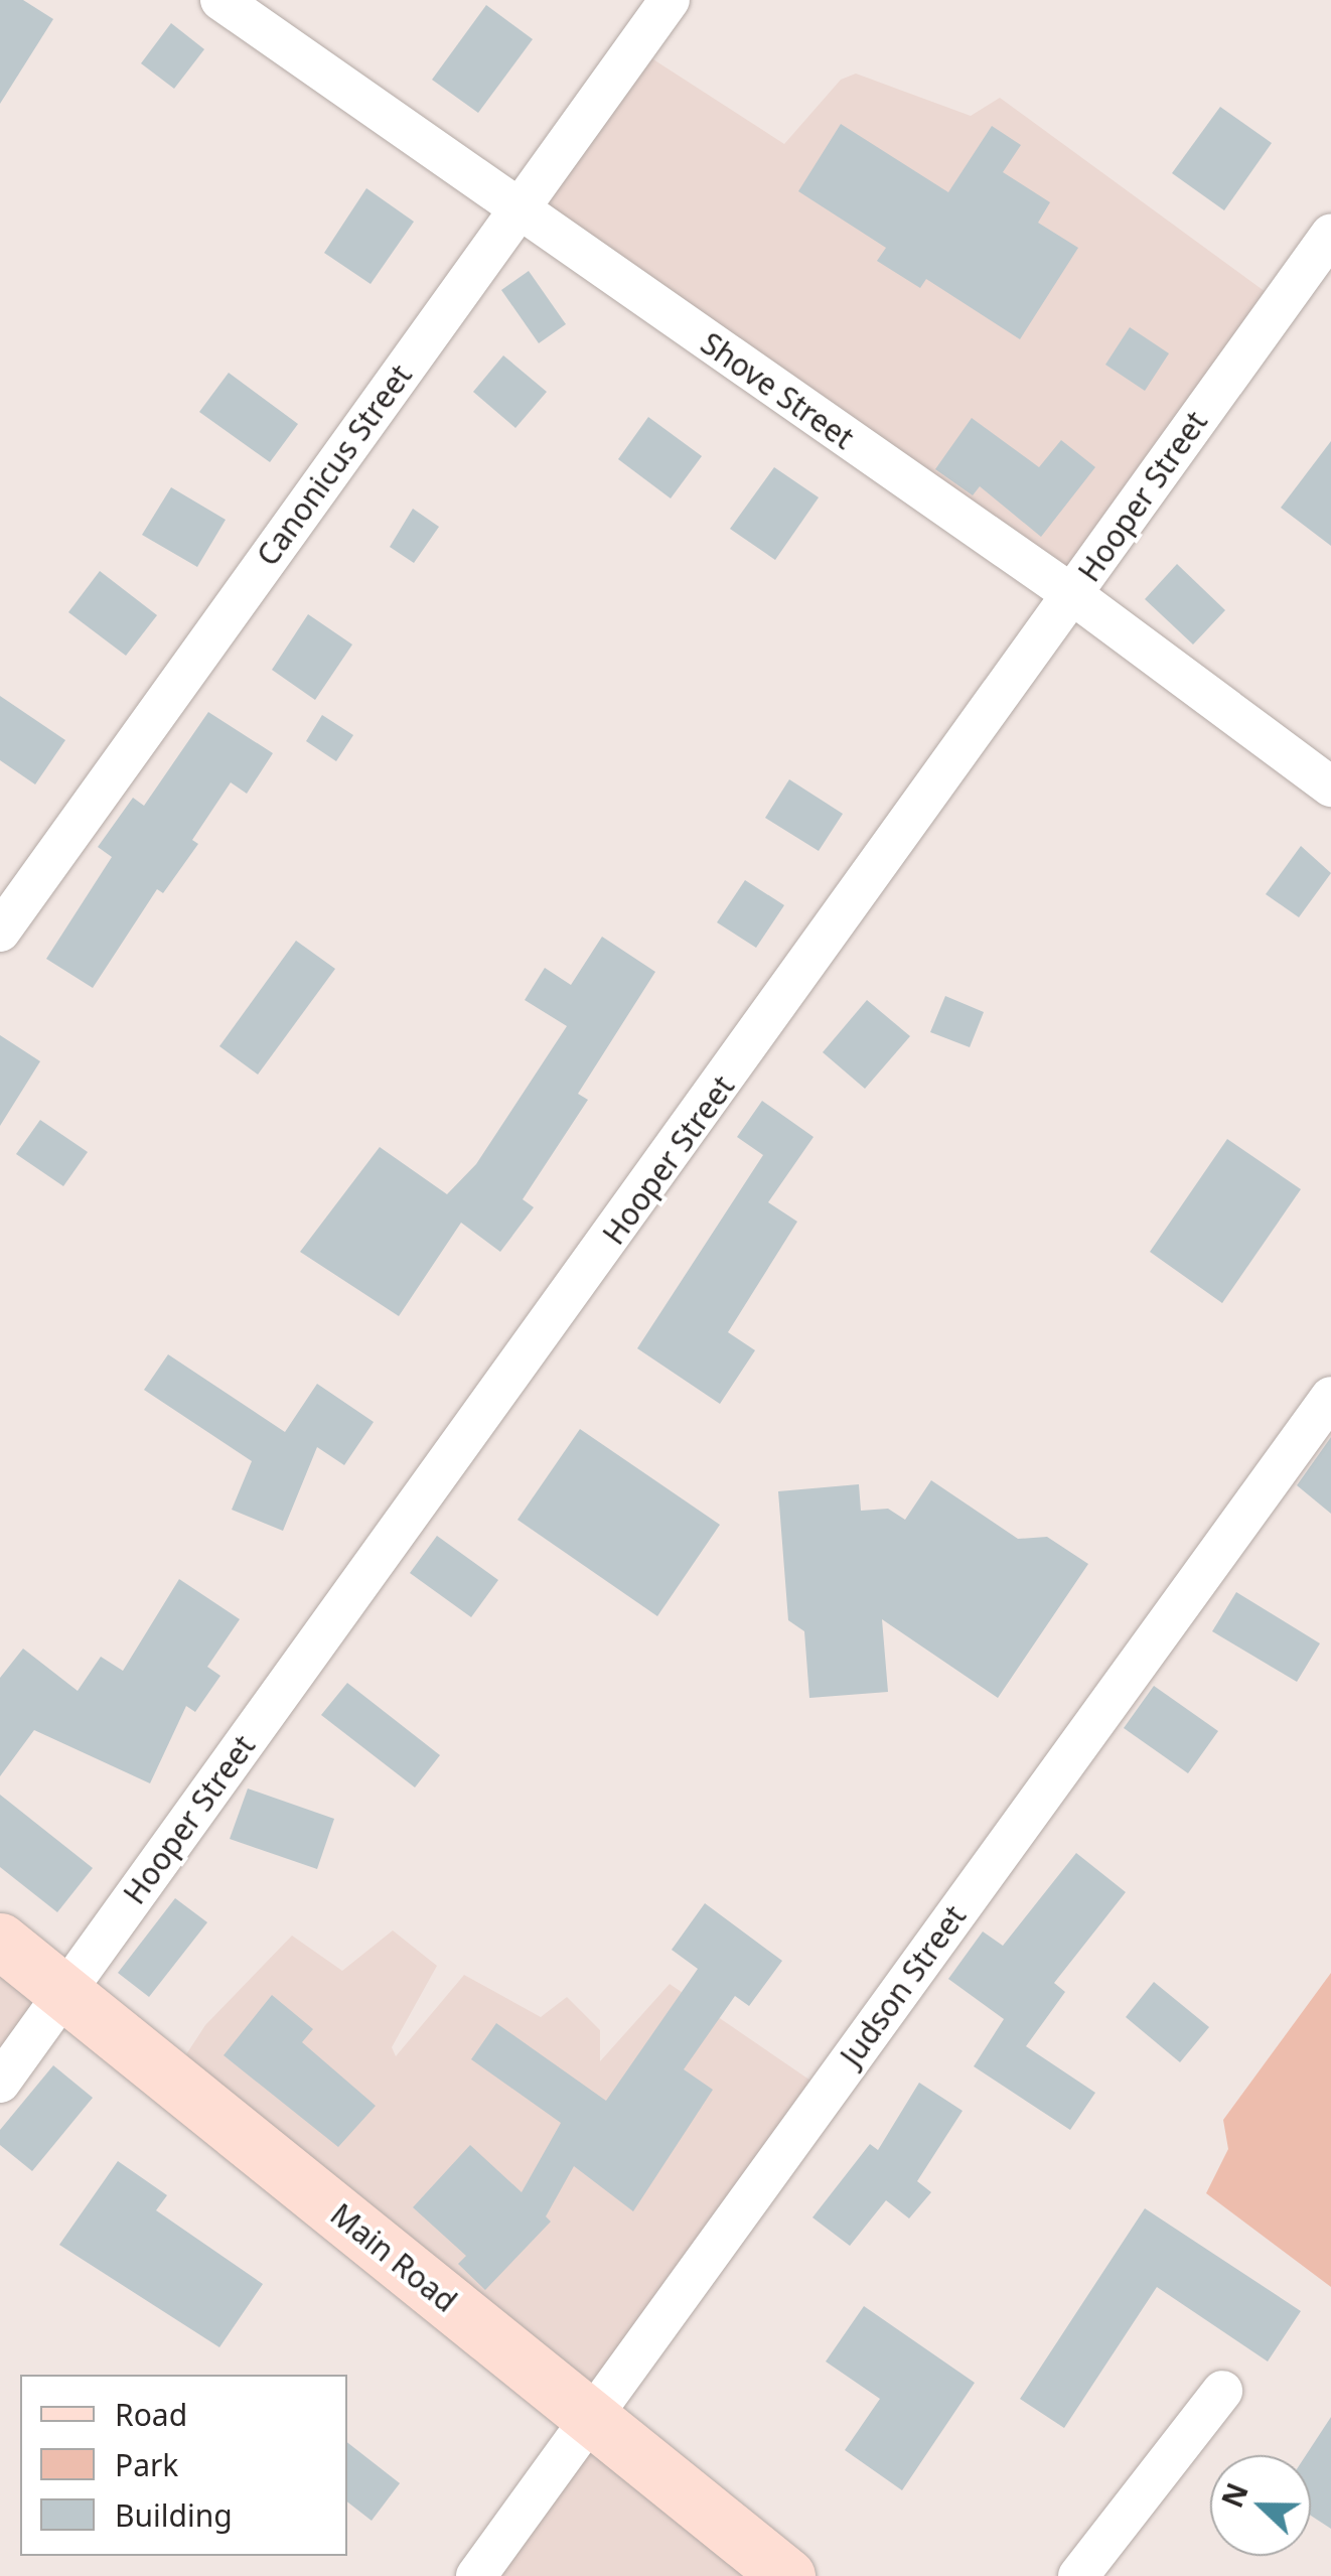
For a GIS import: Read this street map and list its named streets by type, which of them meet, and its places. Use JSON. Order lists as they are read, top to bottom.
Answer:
{
  "streets": {
    "main road": ["Main Road"],
    "street": [
      "Shove Street",
      "Canonicus Street",
      "Hooper Street",
      "Judson Street"
    ]
  },
  "crossings": [
    ["Shove Street", "Canonicus Street"],
    ["Shove Street", "Hooper Street"],
    ["Hooper Street", "Main Road"],
    ["Judson Street", "Main Road"]
  ],
  "legend": ["Road", "Park", "Building"],
  "north": "left"
}
